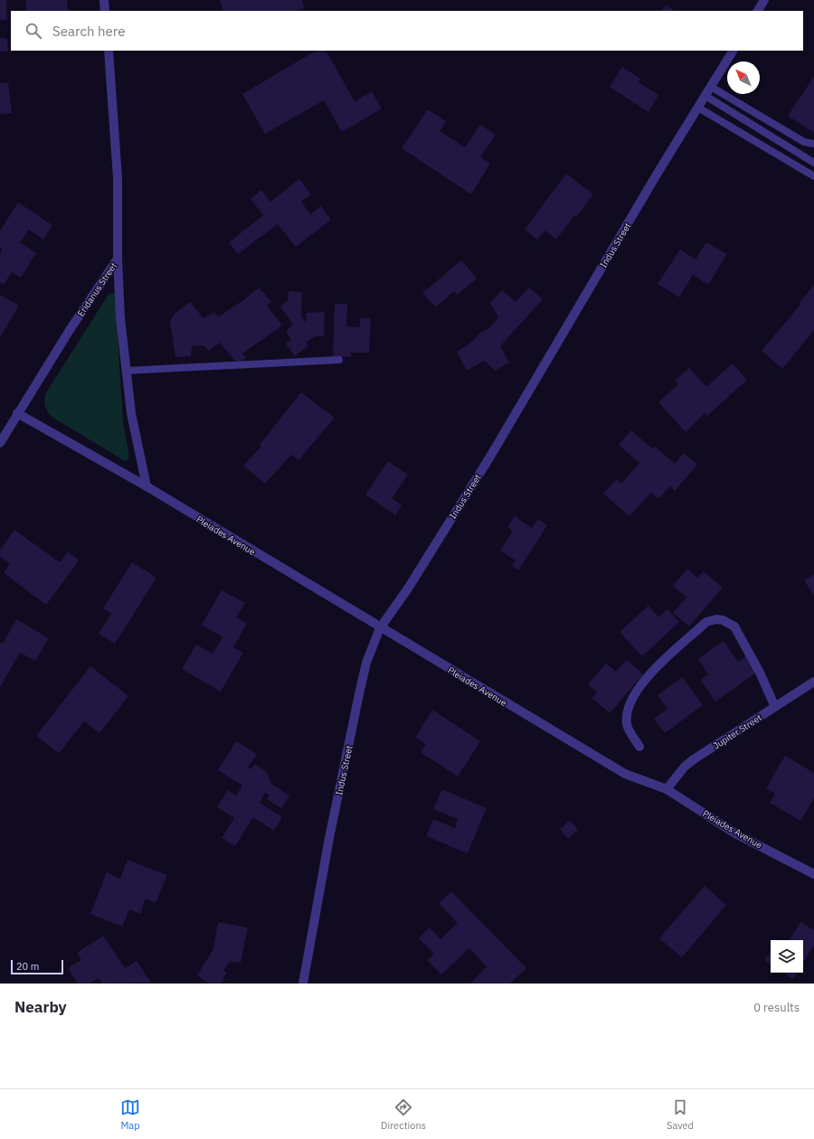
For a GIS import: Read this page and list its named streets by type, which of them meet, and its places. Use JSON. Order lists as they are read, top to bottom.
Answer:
{
  "streets": {
    "street": [
      "Indus Street",
      "Eridanus Street",
      "Pleiades Avenue",
      "Jupiter Street"
    ]
  },
  "crossings": [
    ["Indus Street", "Pleiades Avenue"],
    ["Eridanus Street", "Pleiades Avenue"],
    ["Pleiades Avenue", "Jupiter Street"]
  ],
  "scale_bar": "20 m",
  "north": "top left",
  "page": {
    "search": "Search here",
    "scale": "20 m",
    "heading": ["Nearby", "0 results"],
    "nav": ["Map", "Directions", "Saved"]
  }
}
